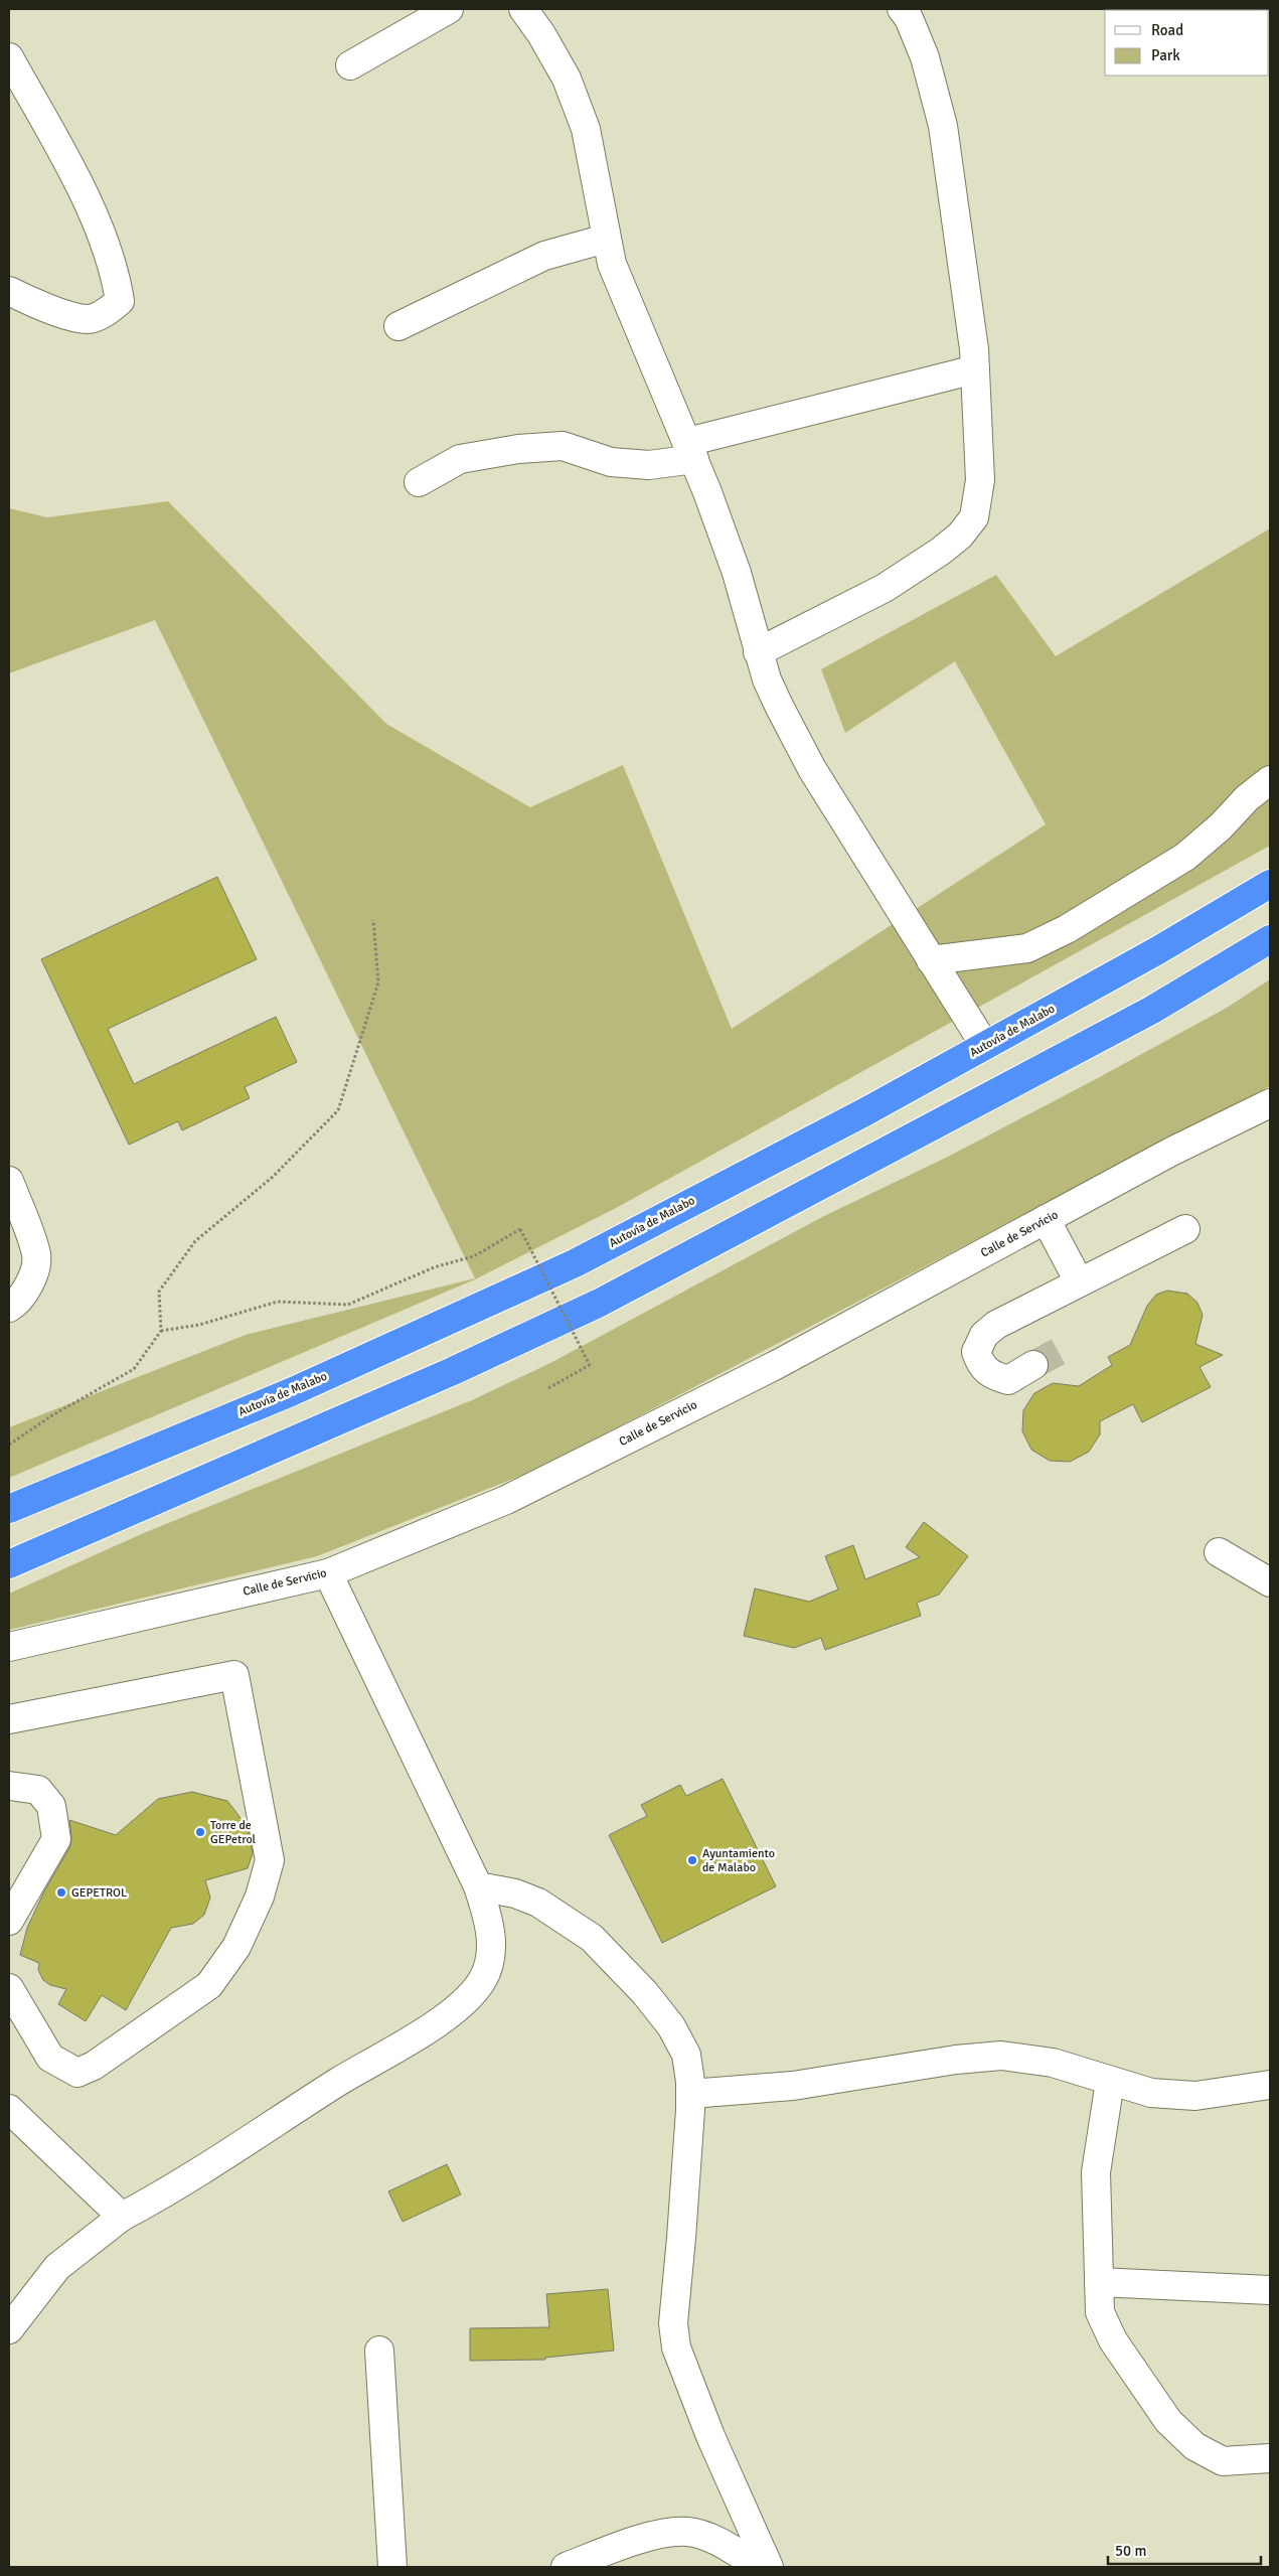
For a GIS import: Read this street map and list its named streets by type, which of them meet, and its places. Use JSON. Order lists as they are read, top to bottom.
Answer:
{
  "streets": {
    "highway": ["Autovía de Malabo"],
    "street": ["Calle de Servicio"]
  },
  "places": ["Torre de GEPetrol", "Ayuntamiento de Malabo", "GEPETROL"],
  "legend": ["Road", "Park"],
  "scale_bar": "50 m"
}
